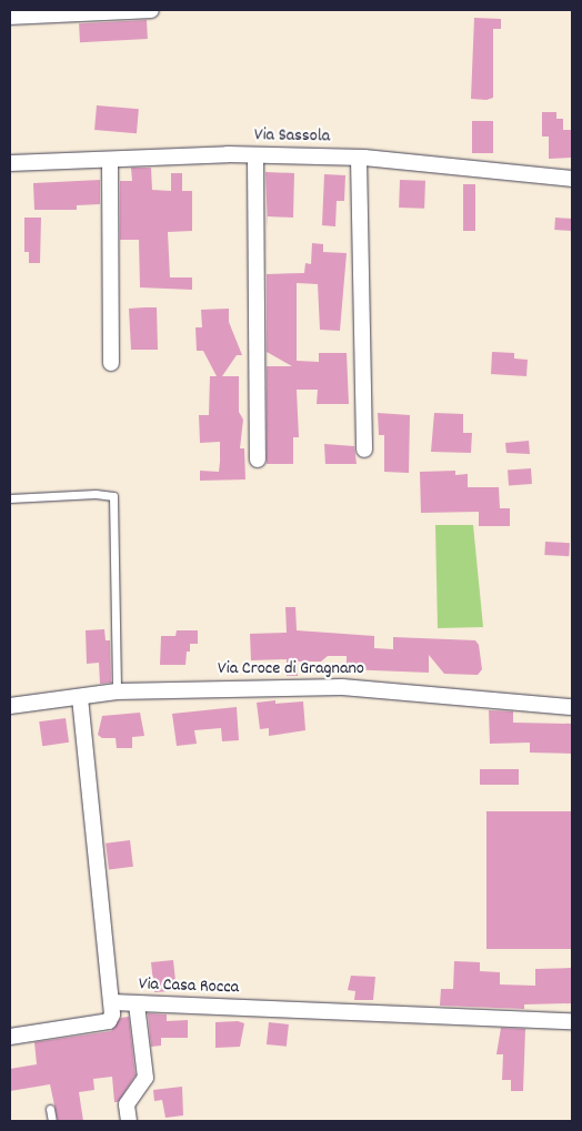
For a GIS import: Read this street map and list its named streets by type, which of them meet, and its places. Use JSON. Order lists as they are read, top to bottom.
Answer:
{
  "streets": {
    "street": ["Via Sassola", "Via Croce di Gragnano", "Via Casa Rocca"]
  },
  "crossings": [
    ["Via Croce di Gragnano", "Via Casa Rocca"]
  ]
}
